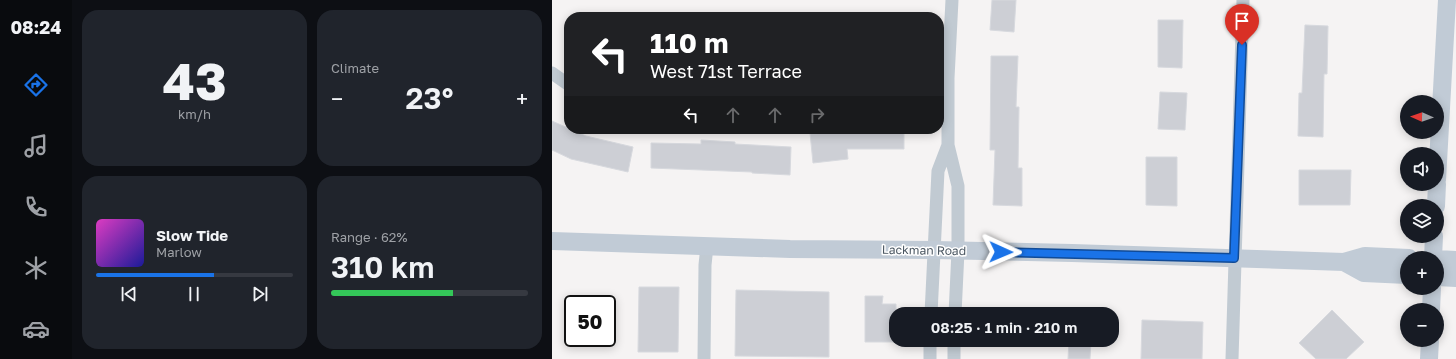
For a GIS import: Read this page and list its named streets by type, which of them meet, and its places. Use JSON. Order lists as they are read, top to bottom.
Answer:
{
  "streets": {
    "main road": ["Lackman Road"]
  },
  "north": "left",
  "page": {
    "tabs": "08:24",
    "tile": [
      ["43", "km/h"],
      "Climate",
      ["Range · 62%", "310 km"]
    ],
    "turn": ["110 m", "West 71st Terrace"],
    "heat": ["−", "23°", "+"],
    "map_buttons": ["+", "−"],
    "song": ["Slow Tide", "Marlow"],
    "limit": "50",
    "trip": "08:25 · 1 min · 210 m"
  }
}
